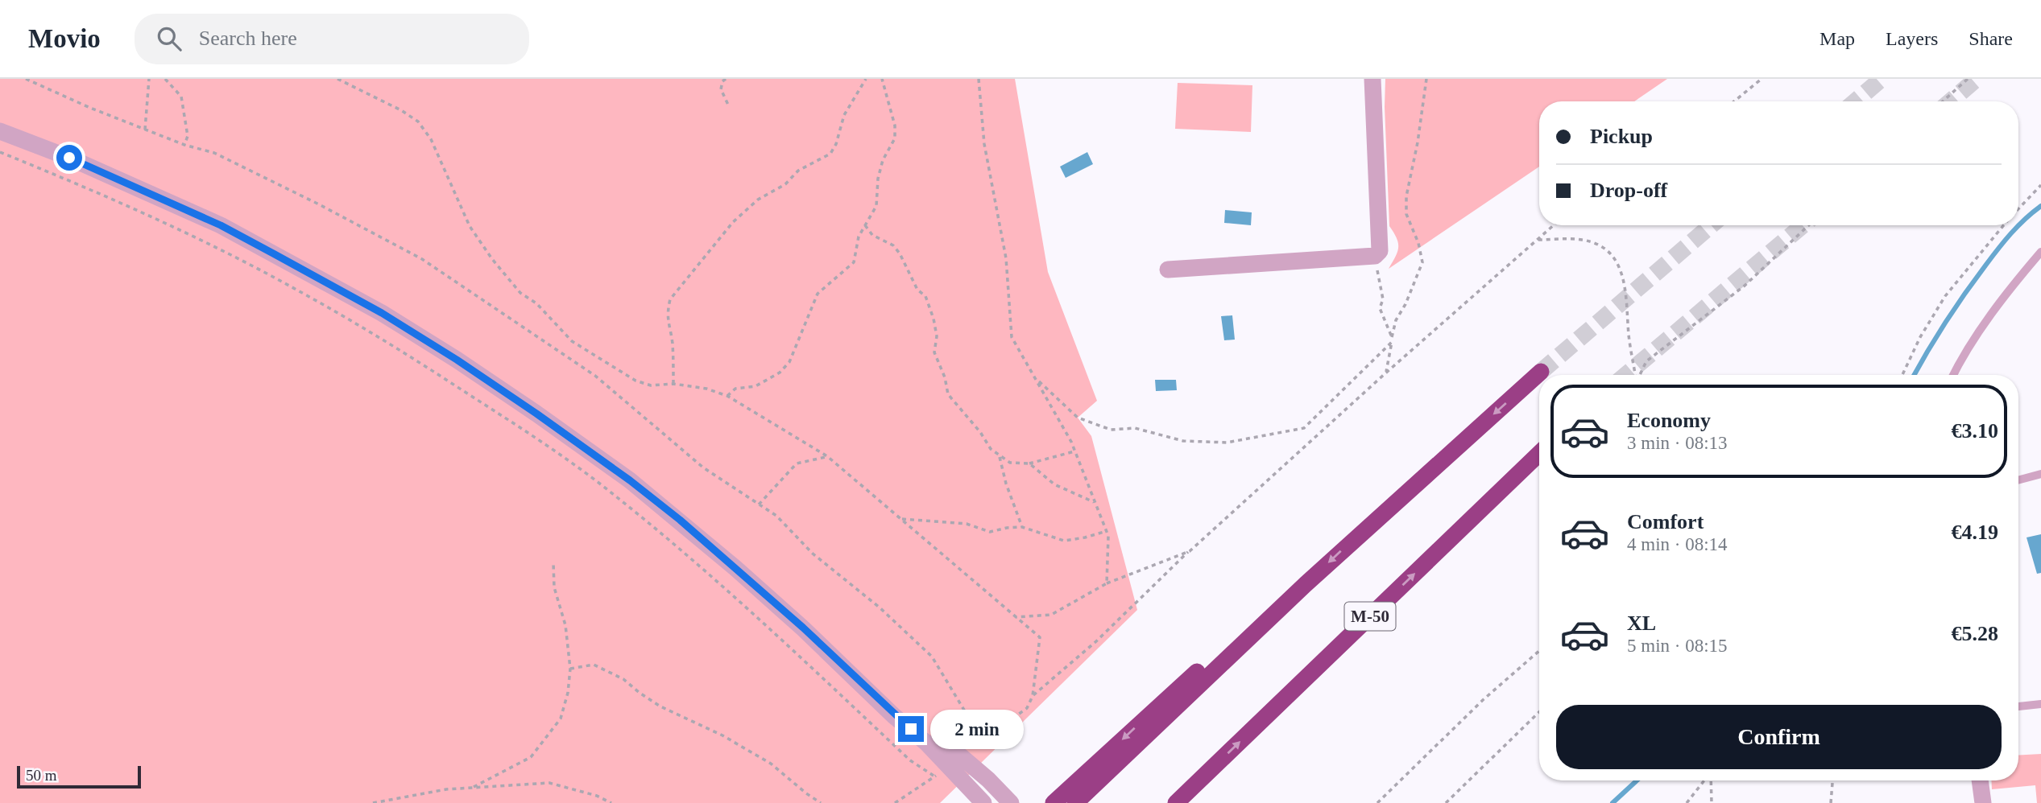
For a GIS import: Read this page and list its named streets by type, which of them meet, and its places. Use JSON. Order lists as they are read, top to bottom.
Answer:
{
  "streets": {
    "highway": ["M-50"]
  },
  "scale_bar": "50 m",
  "page": {
    "header": "Movio",
    "search": "Search here",
    "nav": ["Map", "Layers", "Share"],
    "banner": ["Pickup", "Drop-off"],
    "list": [
      {
        "name": "Economy",
        "note": "3 min · 08:13",
        "value": "€3.10"
      },
      {
        "name": "Comfort",
        "note": "4 min · 08:14",
        "value": "€4.19"
      },
      {
        "name": "XL",
        "note": "5 min · 08:15",
        "value": "€5.28"
      }
    ],
    "buttons": "Confirm",
    "bubble": "2 min",
    "scale": "50 m"
  }
}
